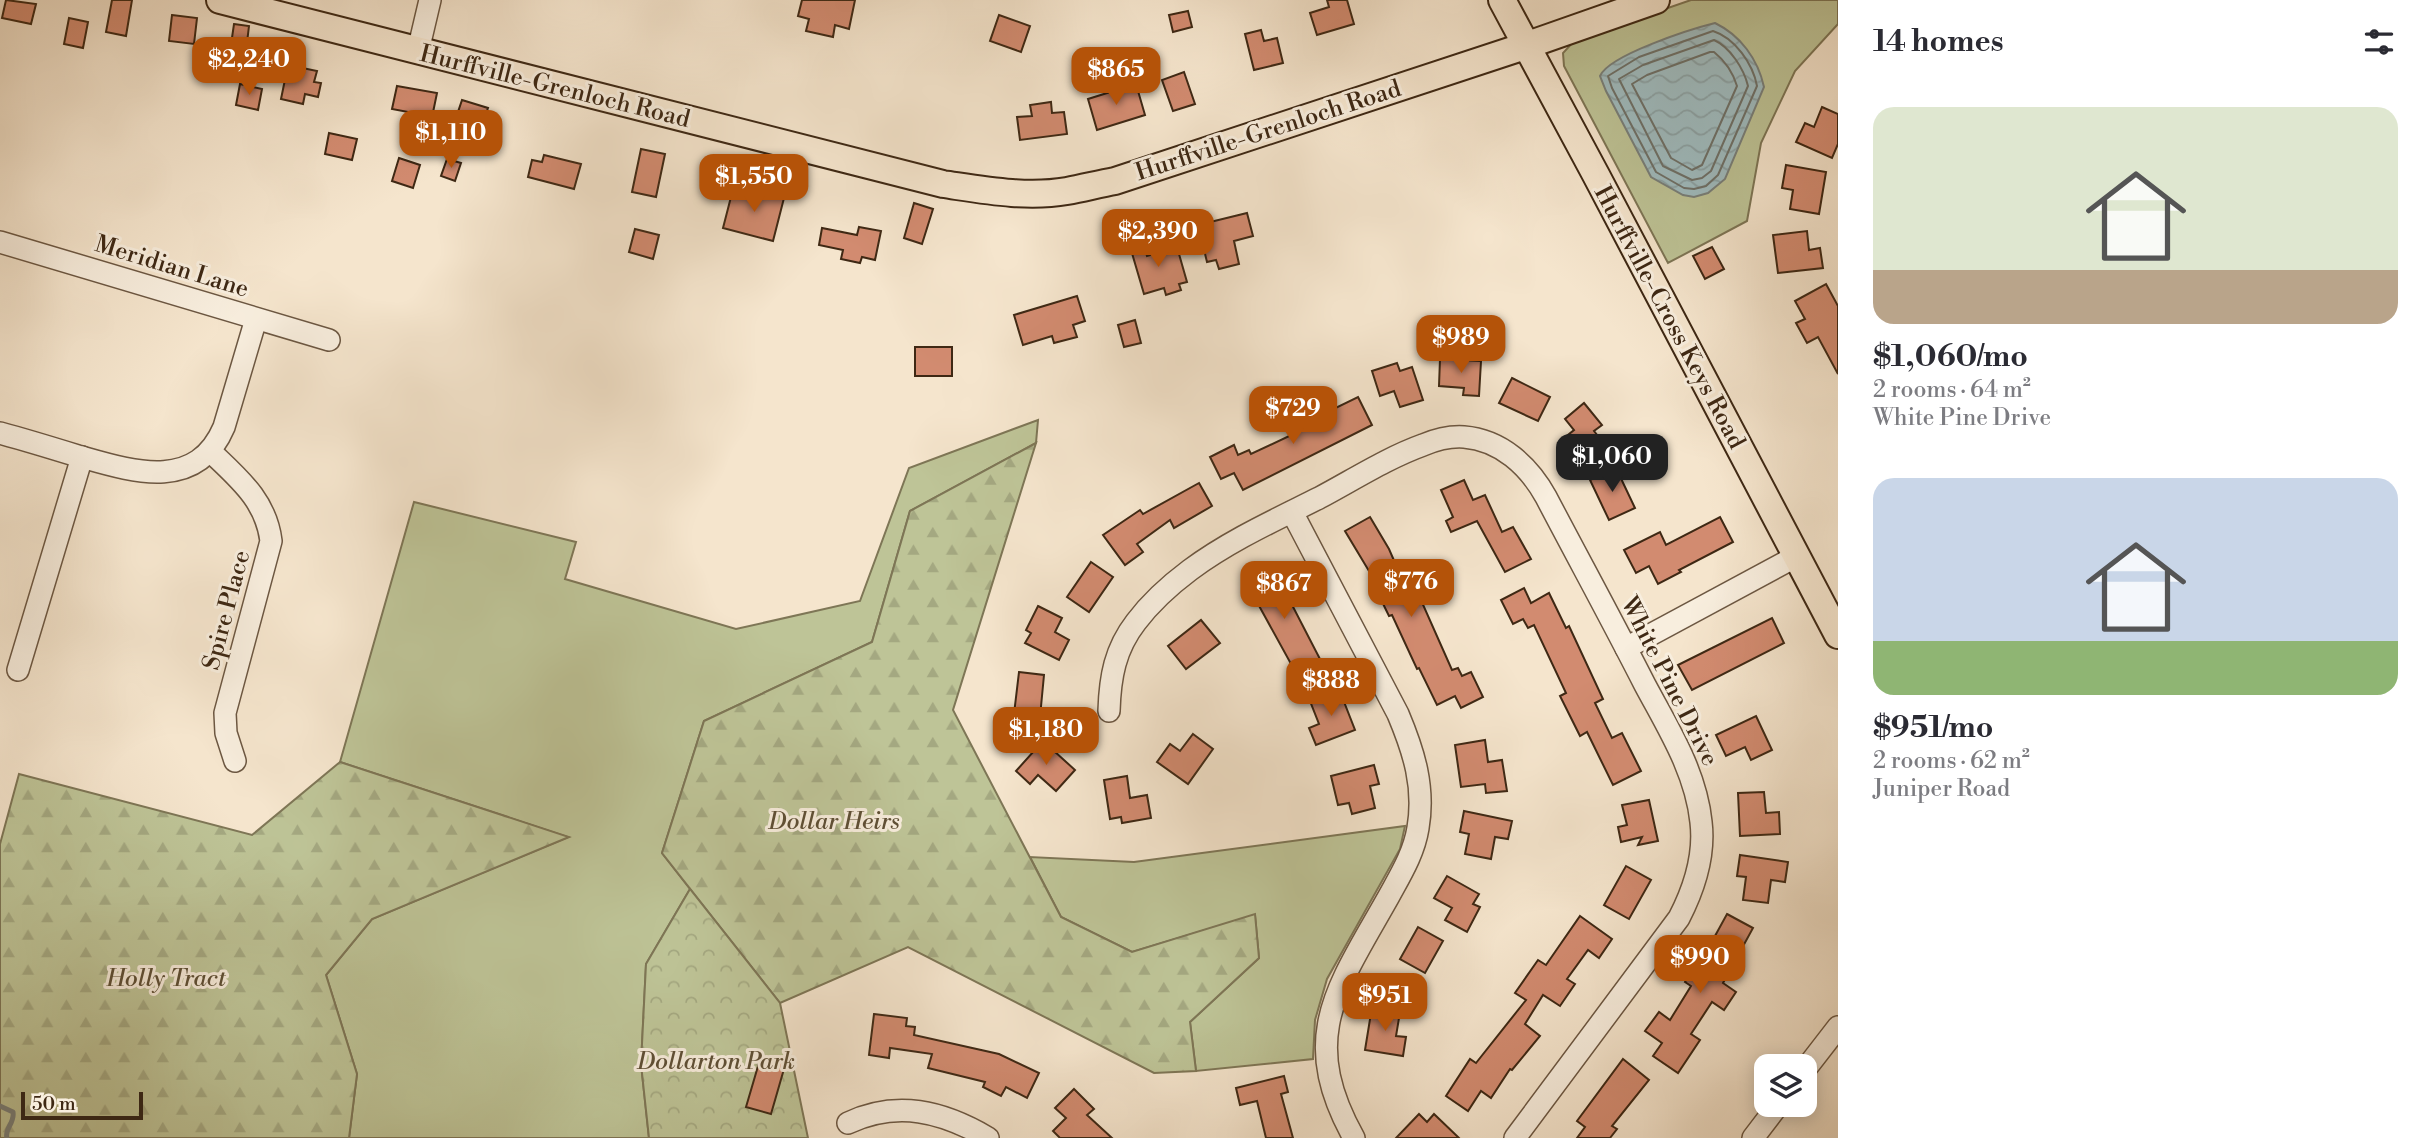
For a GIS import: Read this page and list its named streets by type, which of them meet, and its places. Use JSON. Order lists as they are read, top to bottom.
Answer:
{
  "streets": {
    "main road": ["Hurffville-Grenloch Road", "Hurffville-Cross Keys Road"],
    "street": ["Meridian Lane", "Spire Place", "White Pine Drive"]
  },
  "crossings": [
    ["Hurffville-Grenloch Road", "Hurffville-Cross Keys Road"]
  ],
  "parks": ["Dollar Heirs", "Holly Tract", "Dollarton Park"],
  "scale_bar": "50 m",
  "page": {
    "heading": "14 homes",
    "price": [
      "$2,240",
      "$865",
      "$1,110",
      "$1,550",
      "$2,390",
      "$989",
      "$729",
      "$1,060",
      "$776",
      "$867",
      "$888",
      "$1,180",
      "$990",
      "$951"
    ],
    "list": [
      {
        "name": "$1,060/mo",
        "note": "2 rooms · 64 m² · White Pine Drive"
      },
      {
        "name": "$951/mo",
        "note": "2 rooms · 62 m² · Juniper Road"
      }
    ],
    "scale": "50 m"
  }
}
